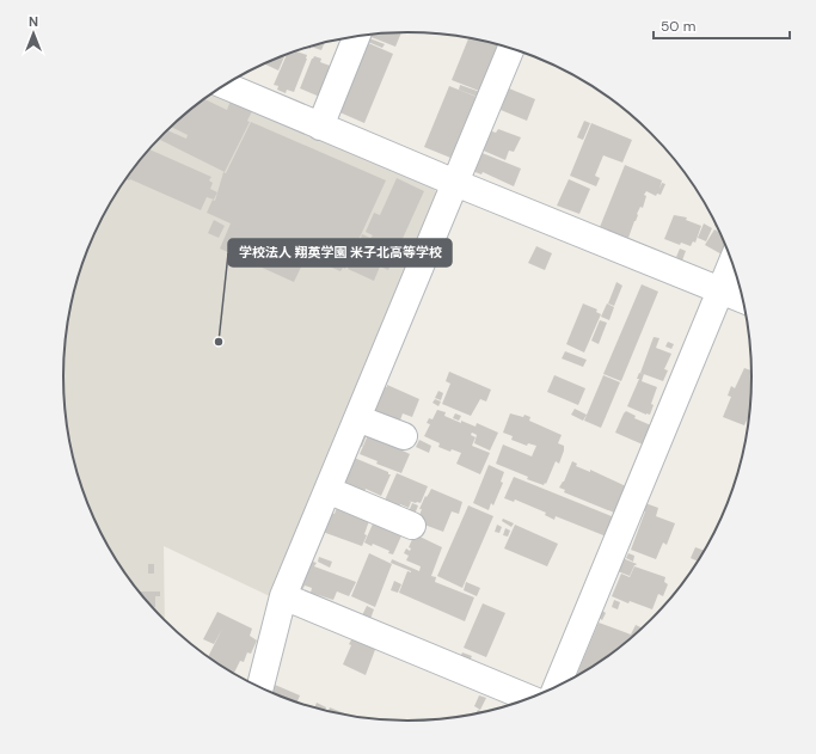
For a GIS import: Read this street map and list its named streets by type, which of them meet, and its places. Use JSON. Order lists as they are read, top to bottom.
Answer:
{
  "places": ["学校法人 翔英学園 米子北高等学校"],
  "scale_bar": "50 m",
  "north": "top"
}
